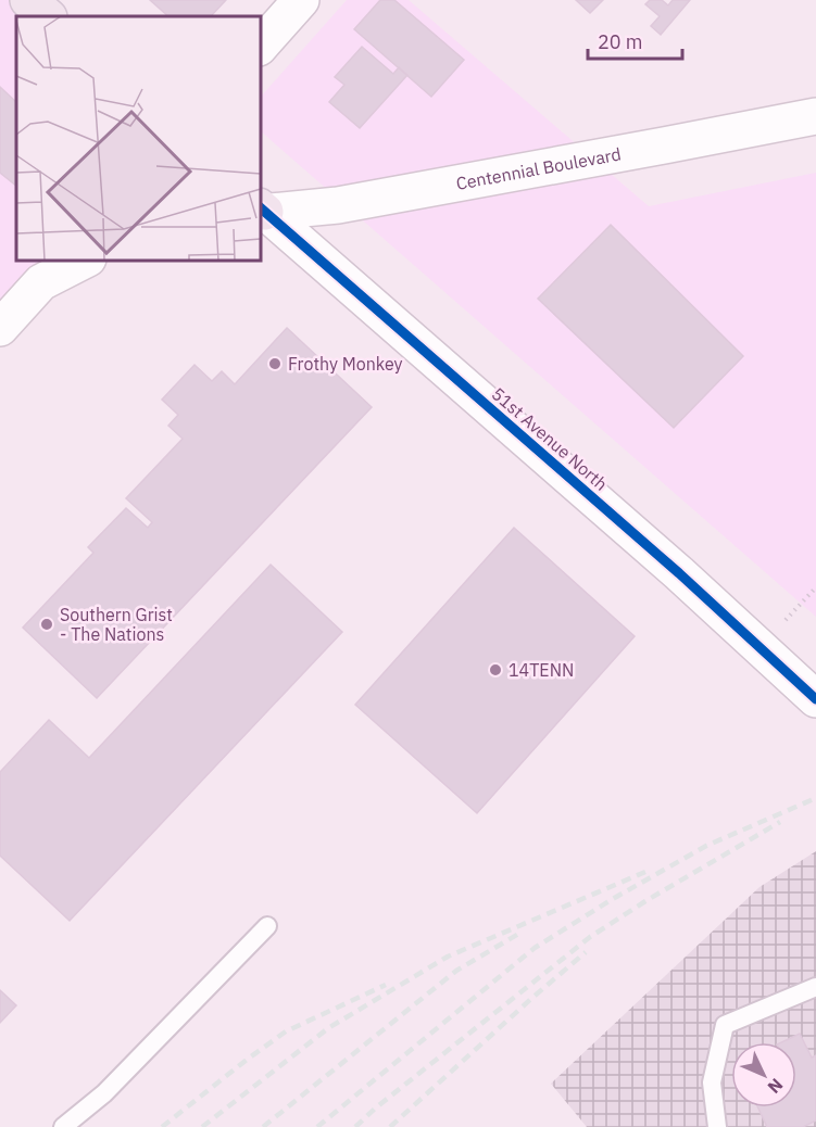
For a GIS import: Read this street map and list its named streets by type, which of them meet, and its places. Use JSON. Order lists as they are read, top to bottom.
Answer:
{
  "streets": {
    "street": ["Centennial Boulevard", "51st Avenue North"]
  },
  "crossings": [
    ["Centennial Boulevard", "51st Avenue North"]
  ],
  "places": ["Frothy Monkey", "Southern Grist - The Nations", "14TENN"],
  "scale_bar": "20 m",
  "north": "bottom right"
}
